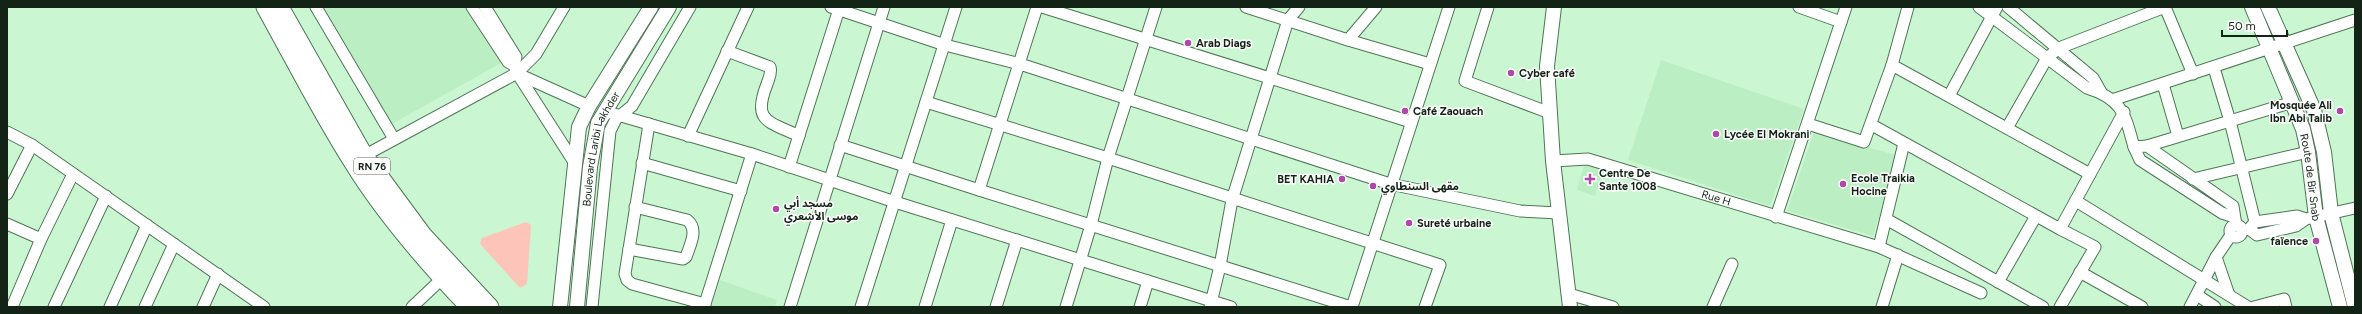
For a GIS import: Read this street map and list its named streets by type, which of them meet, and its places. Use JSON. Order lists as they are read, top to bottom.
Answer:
{
  "streets": {
    "highway": ["RN 76"],
    "main road": ["Boulevard Laribi Lakhder", "Route de Bir Snab"],
    "street": ["Rue H"]
  },
  "places": {
    "other": [
      "Arab Diags",
      "Cyber café",
      "Café Zaouach",
      "Mosquée Ali Ibn Abi Talib",
      "Lycée El Mokrani",
      "BET KAHIA",
      "Ecole Traikia Hocine",
      "مقهى السنطاوي",
      "مسجد أبي موسى الأشعري",
      "Sureté urbaine",
      "faïence"
    ],
    "health": ["Centre De Sante 1008"]
  },
  "scale_bar": "50 m"
}
